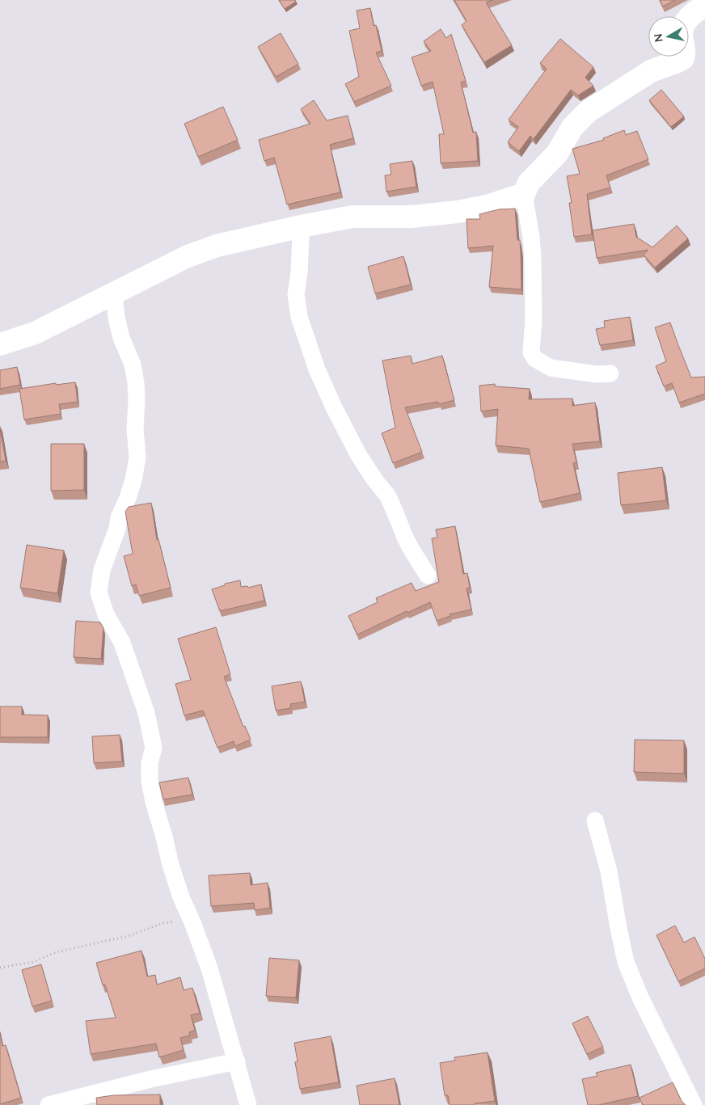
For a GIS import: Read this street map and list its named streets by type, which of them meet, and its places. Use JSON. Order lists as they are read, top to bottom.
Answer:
{
  "north": "left"
}
